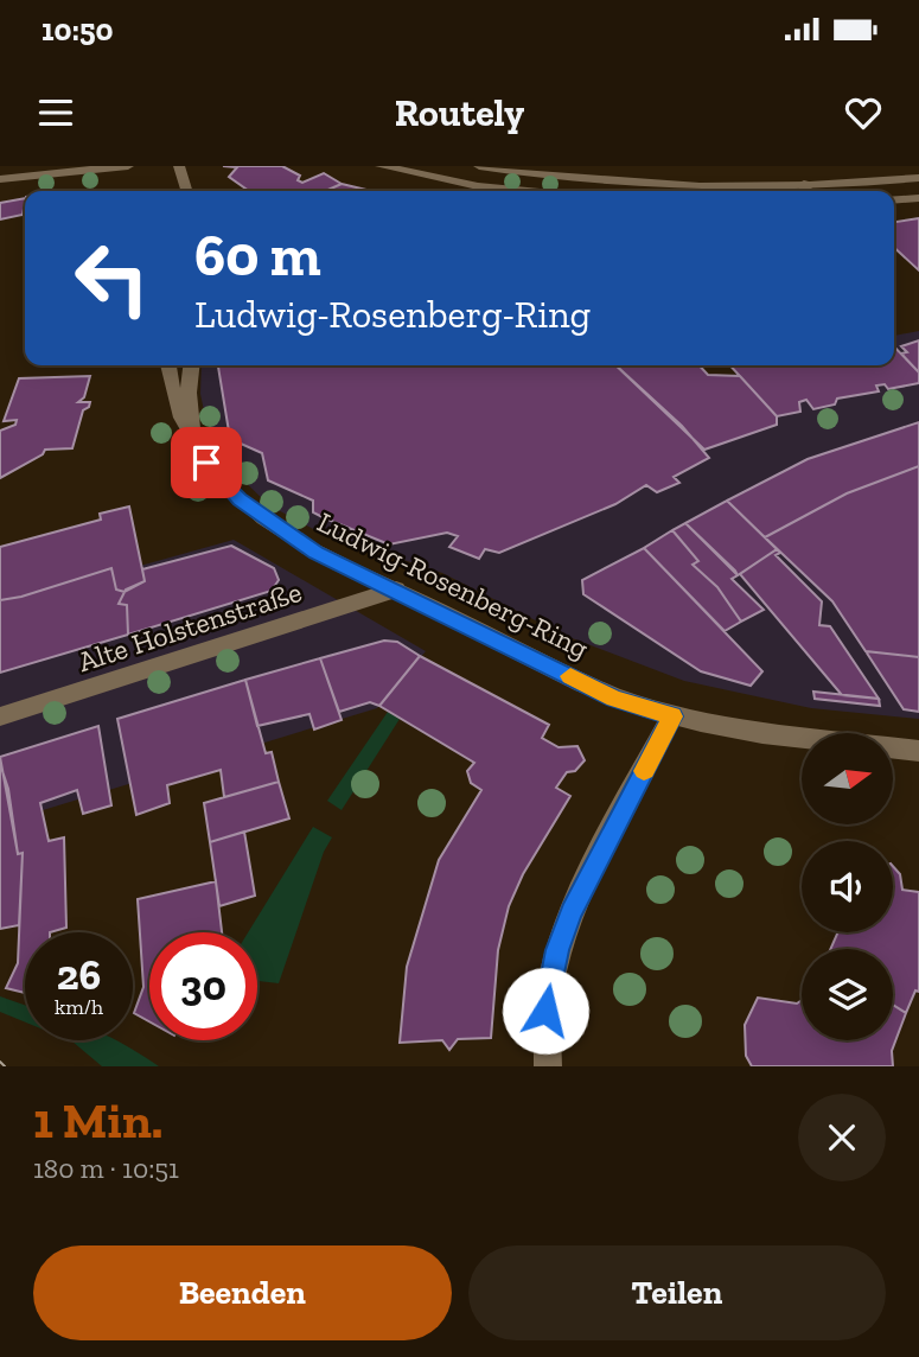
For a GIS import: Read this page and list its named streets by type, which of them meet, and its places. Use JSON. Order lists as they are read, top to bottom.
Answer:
{
  "streets": {
    "street": ["Ludwig-Rosenberg-Ring", "Alte Holstenstraße"]
  },
  "crossings": [
    ["Ludwig-Rosenberg-Ring", "Alte Holstenstraße"]
  ],
  "north": "right",
  "page": {
    "status": "10:50",
    "header": "Routely",
    "turn": ["60 m", "Ludwig-Rosenberg-Ring"],
    "speed": "26 km/h",
    "limit": "30",
    "heading": ["1 Min.", "180 m · 10:51"],
    "buttons": ["Beenden", "Teilen"]
  }
}
